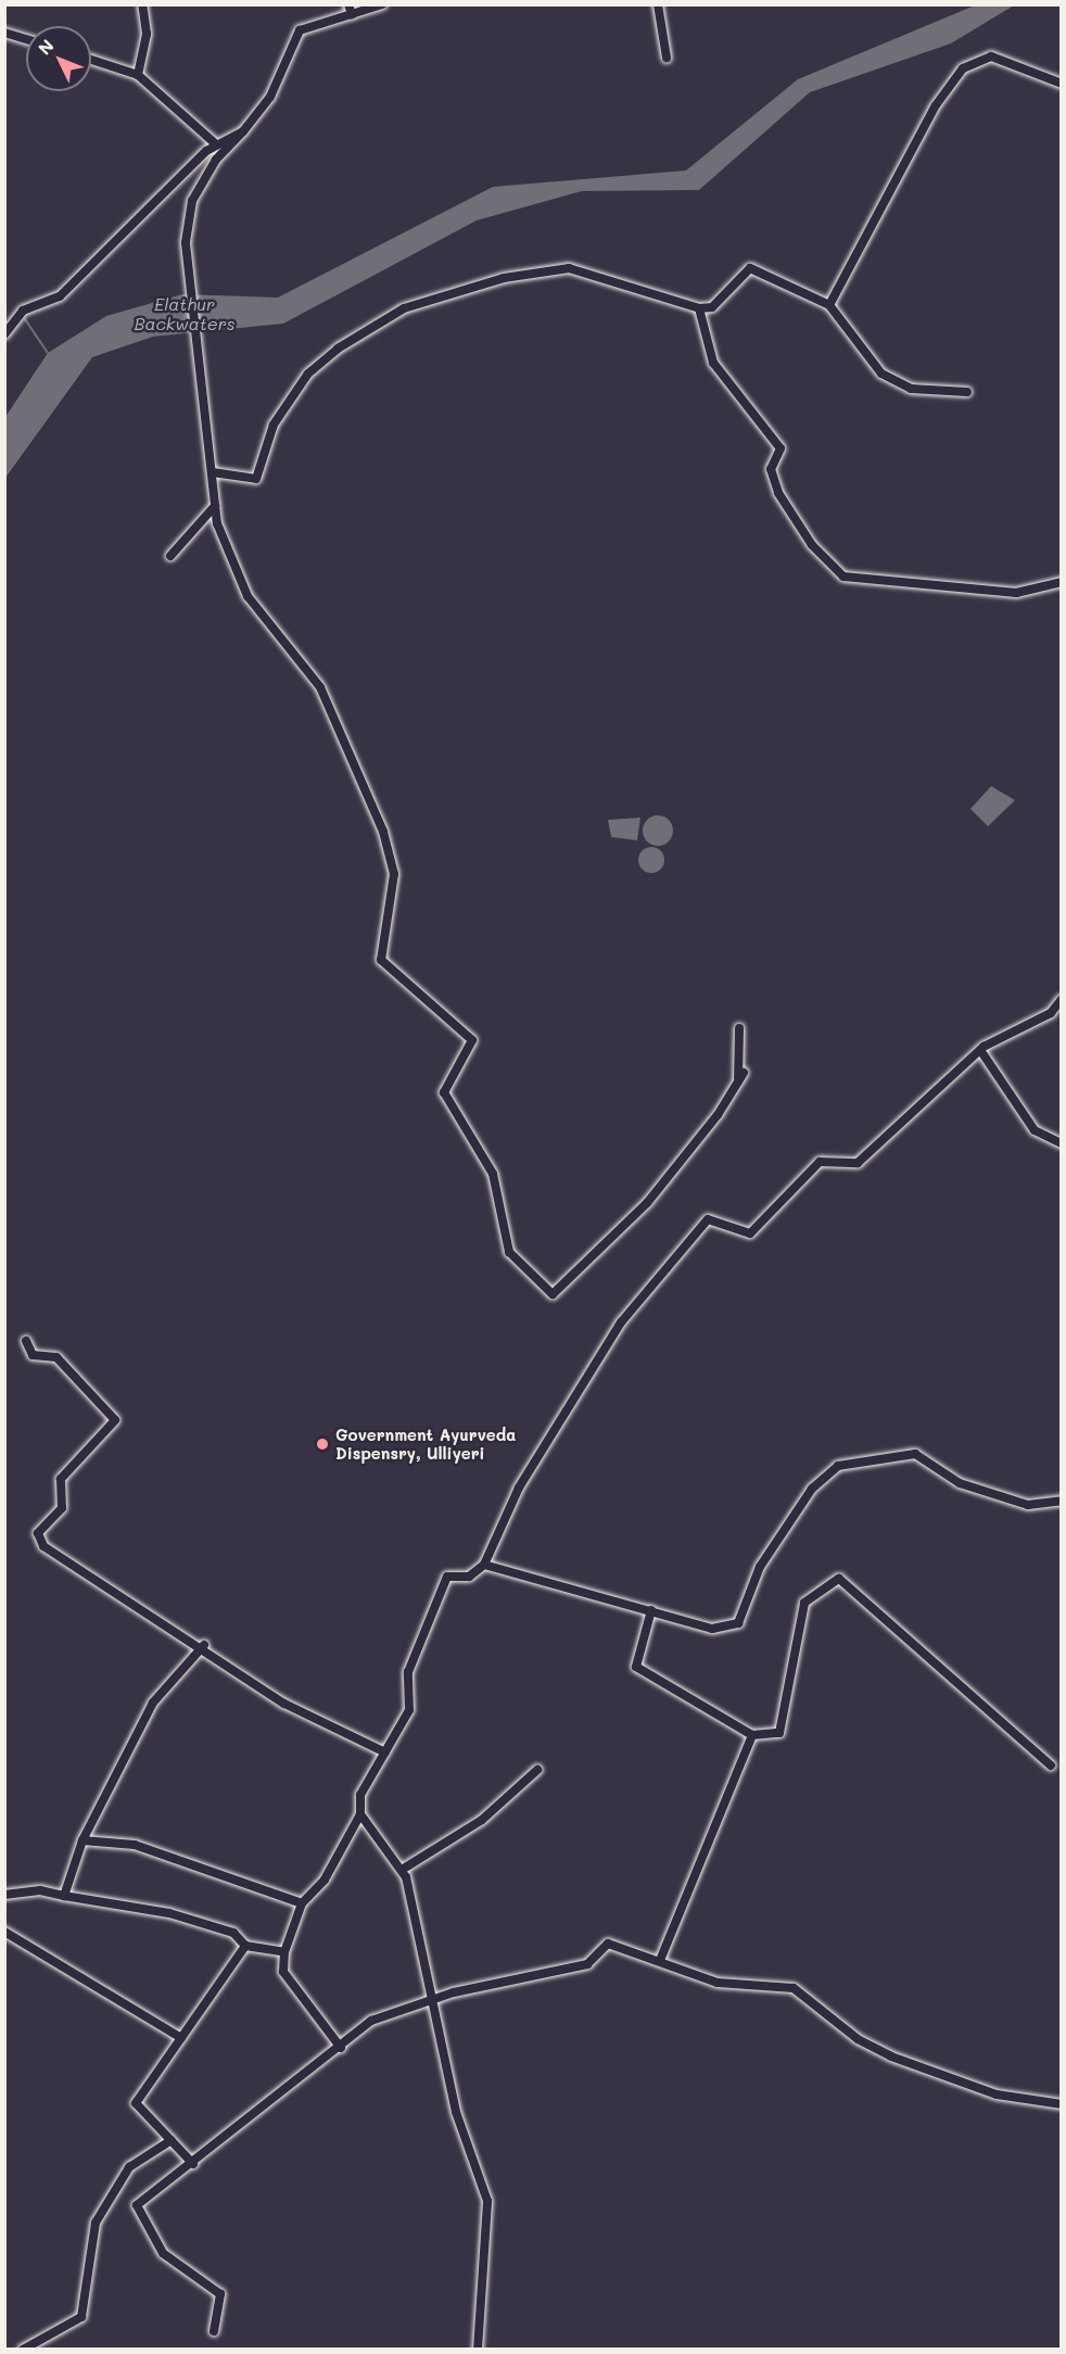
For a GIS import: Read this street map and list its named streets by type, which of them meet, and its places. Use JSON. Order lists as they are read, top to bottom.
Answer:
{
  "water": ["Elathur Backwaters"],
  "places": ["Government Ayurveda Dispensry, Ulliyeri"],
  "north": "top left"
}
